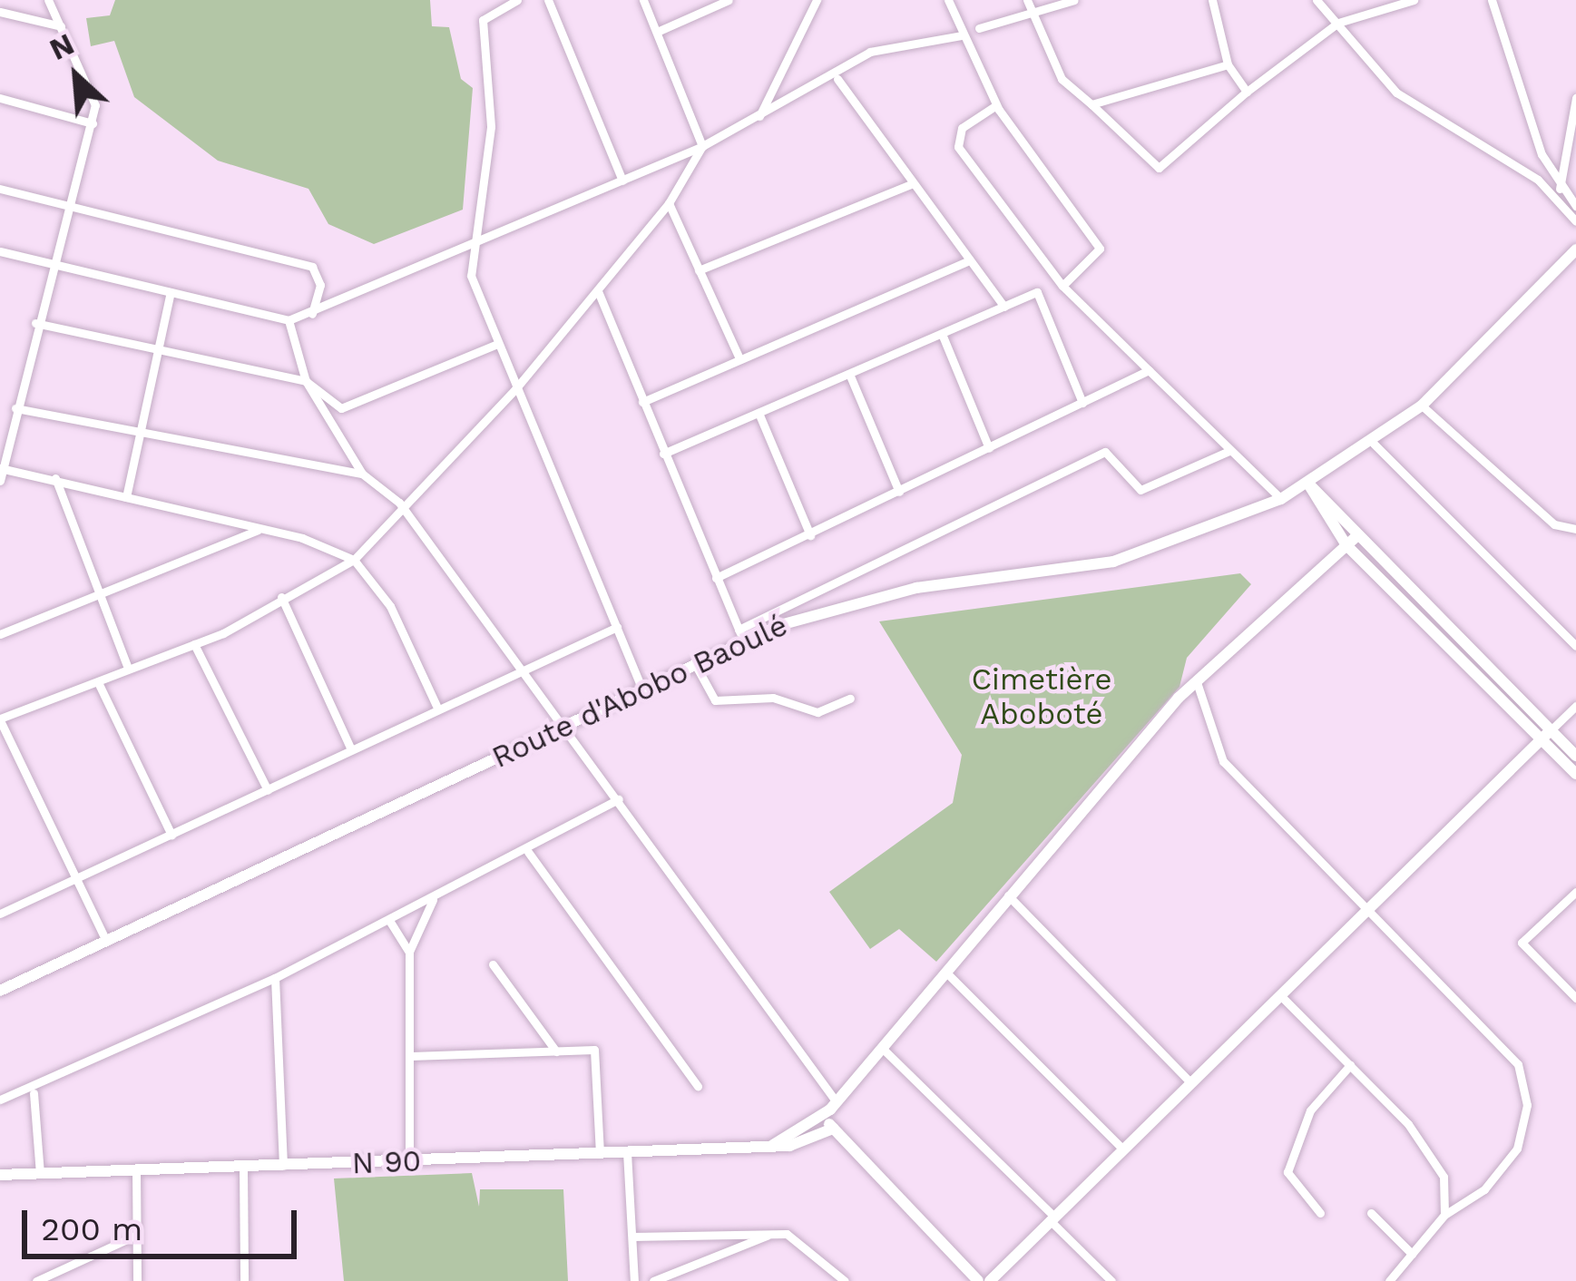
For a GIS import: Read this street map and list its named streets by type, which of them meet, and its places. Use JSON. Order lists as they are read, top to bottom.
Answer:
{
  "streets": {
    "street": ["Route d'Abobo Baoulé", "N 90"]
  },
  "parks": ["Cimetière Aboboté"],
  "scale_bar": "200 m",
  "north": "top left"
}
